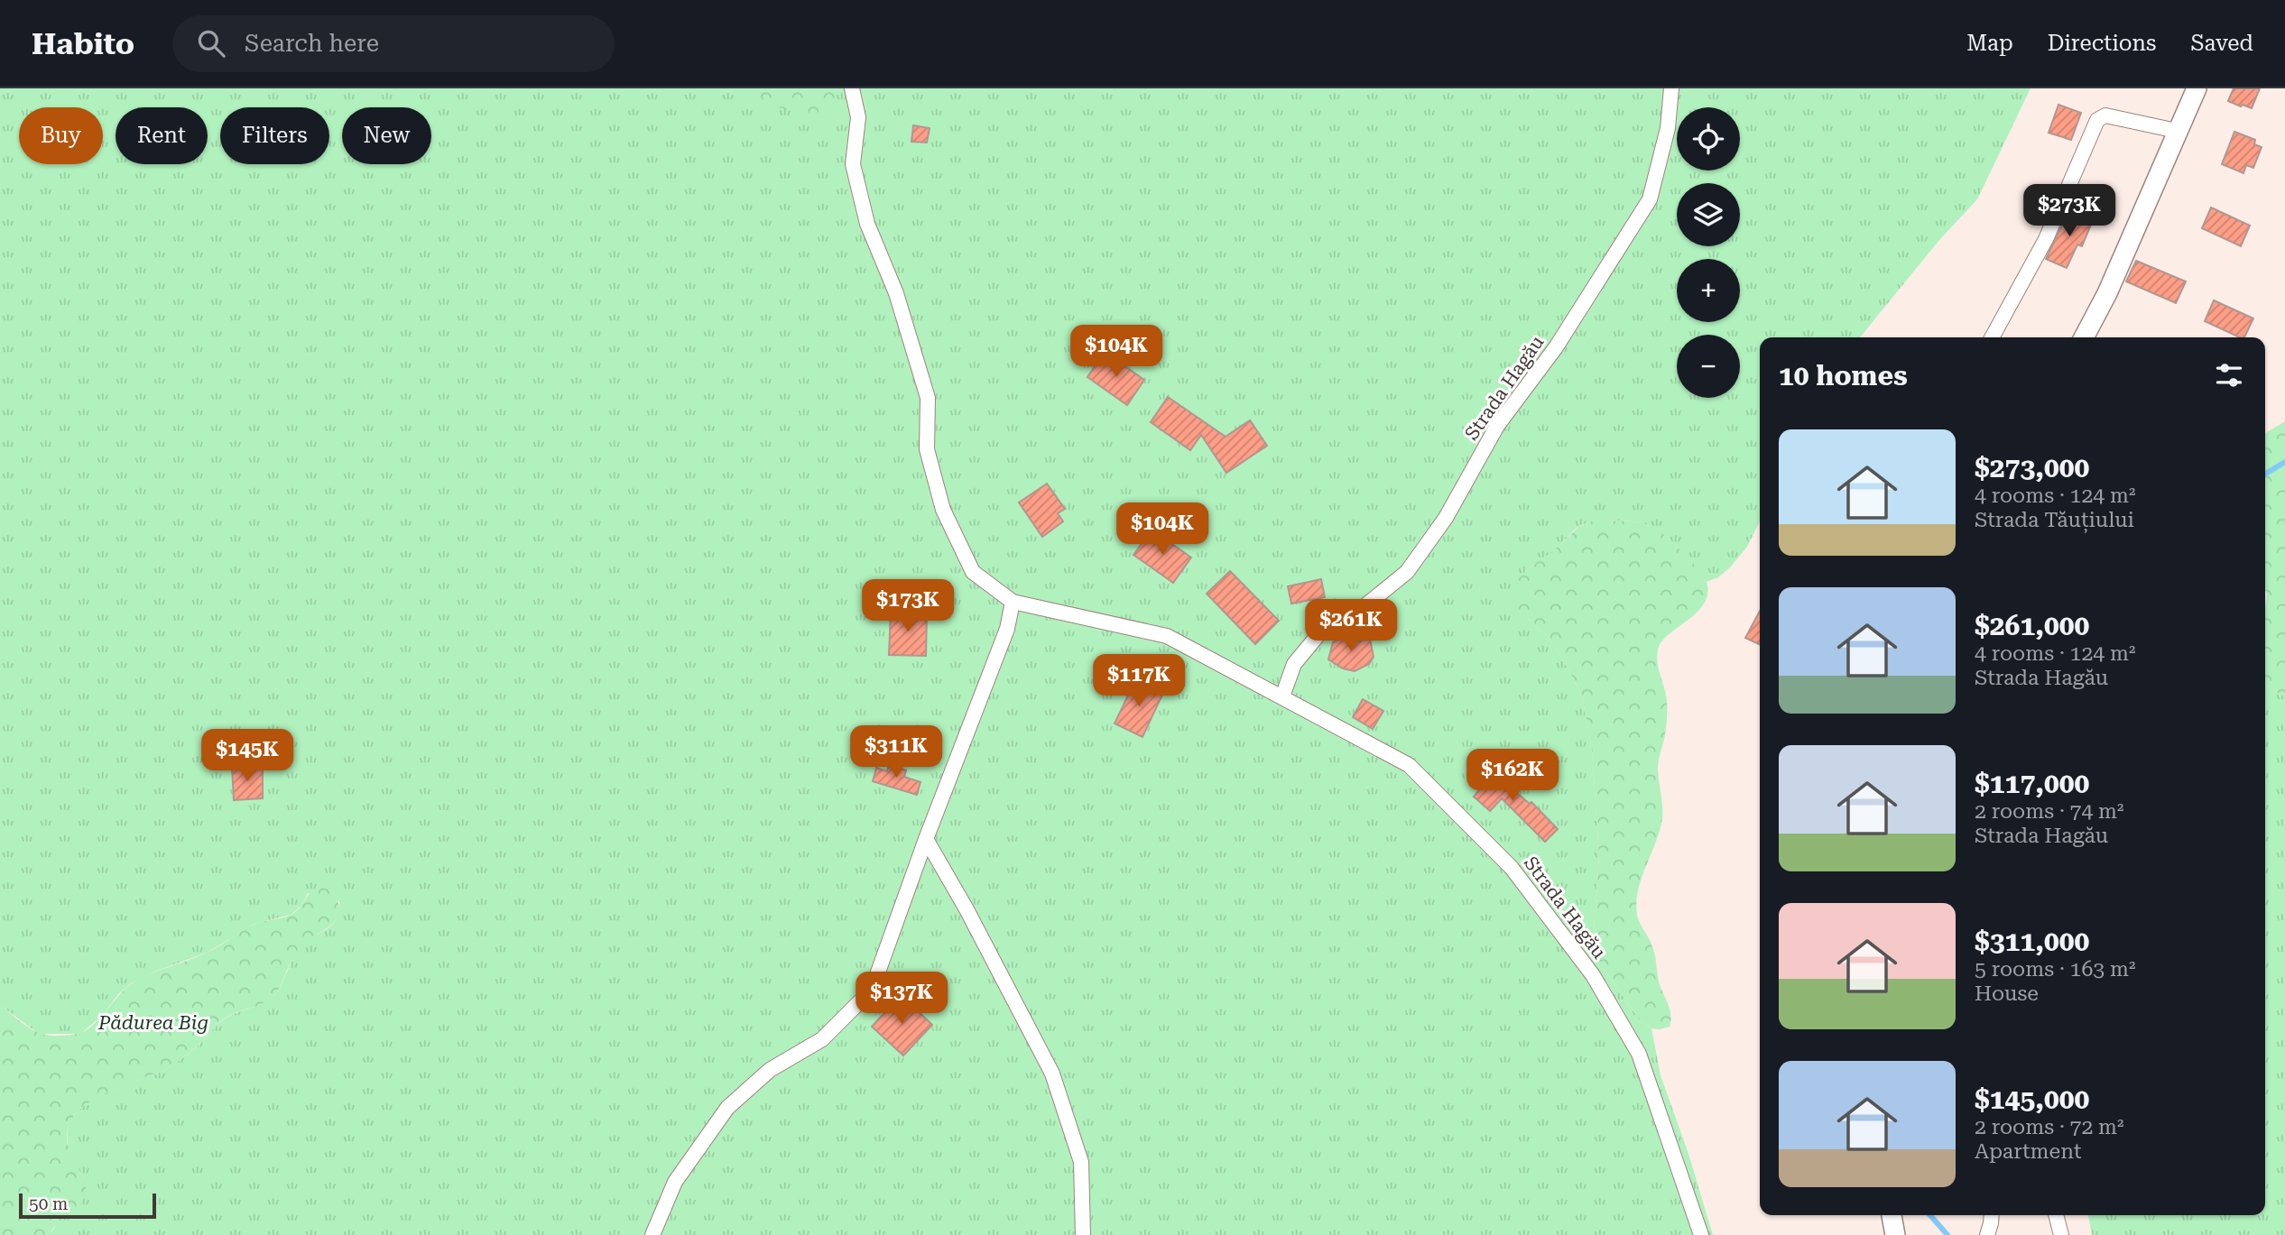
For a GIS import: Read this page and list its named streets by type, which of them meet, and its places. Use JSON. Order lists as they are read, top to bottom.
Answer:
{
  "streets": {
    "street": ["Strada Hagău"]
  },
  "parks": ["Pădurea Big"],
  "scale_bar": "50 m",
  "page": {
    "header": "Habito",
    "search": "Search here",
    "nav": ["Map", "Directions", "Saved"],
    "map_buttons": ["+", "−"],
    "chip": [
      "Buy",
      "Rent",
      "Filters",
      "New"
    ],
    "price": [
      "$273K",
      "$104K",
      "$104K",
      "$173K",
      "$261K",
      "$117K",
      "$311K",
      "$145K",
      "$162K",
      "$137K"
    ],
    "heading": "10 homes",
    "list": [
      {
        "name": "$273,000",
        "note": "4 rooms · 124 m² · Strada Tăuțiului"
      },
      {
        "name": "$261,000",
        "note": "4 rooms · 124 m² · Strada Hagău"
      },
      {
        "name": "$117,000",
        "note": "2 rooms · 74 m² · Strada Hagău"
      },
      {
        "name": "$311,000",
        "note": "5 rooms · 163 m² · House"
      },
      {
        "name": "$145,000",
        "note": "2 rooms · 72 m² · Apartment"
      }
    ],
    "scale": "50 m"
  }
}
